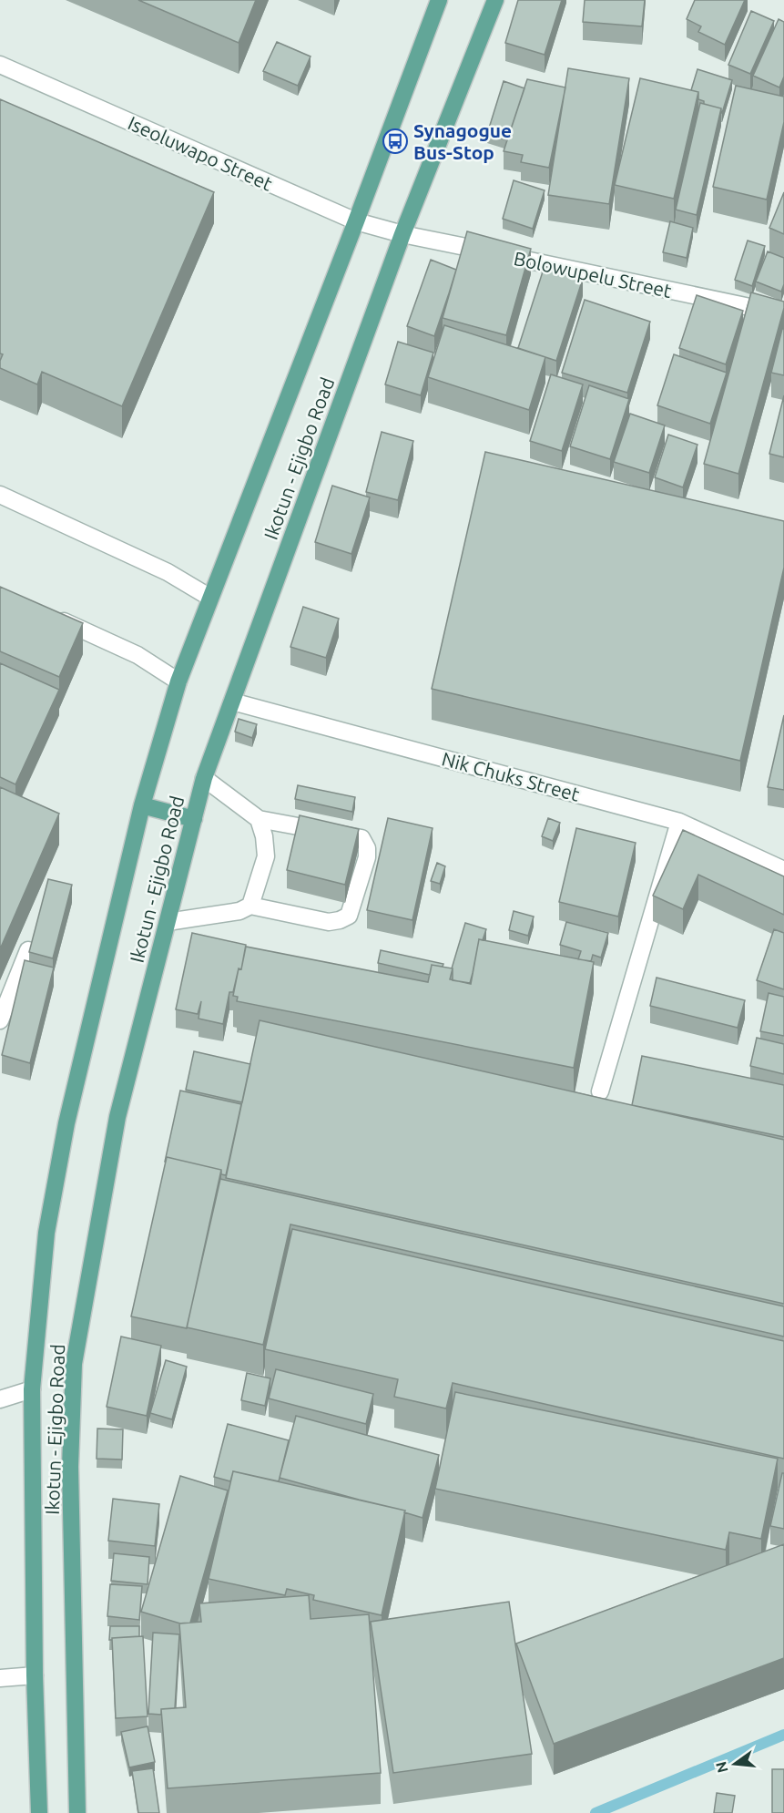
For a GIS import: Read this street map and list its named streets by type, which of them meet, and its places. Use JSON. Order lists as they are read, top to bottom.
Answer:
{
  "streets": {
    "main road": ["Ikotun - Ejigbo Road"],
    "street": ["Iseoluwapo Street", "Bolowupelu Street", "Nik Chuks Street"]
  },
  "crossings": [
    ["Iseoluwapo Street", "Bolowupelu Street"],
    ["Iseoluwapo Street", "Ikotun - Ejigbo Road"],
    ["Bolowupelu Street", "Ikotun - Ejigbo Road"],
    ["Ikotun - Ejigbo Road", "Nik Chuks Street"]
  ],
  "places": {
    "bus stop": ["Synagogue Bus-Stop"]
  },
  "north": "left"
}
